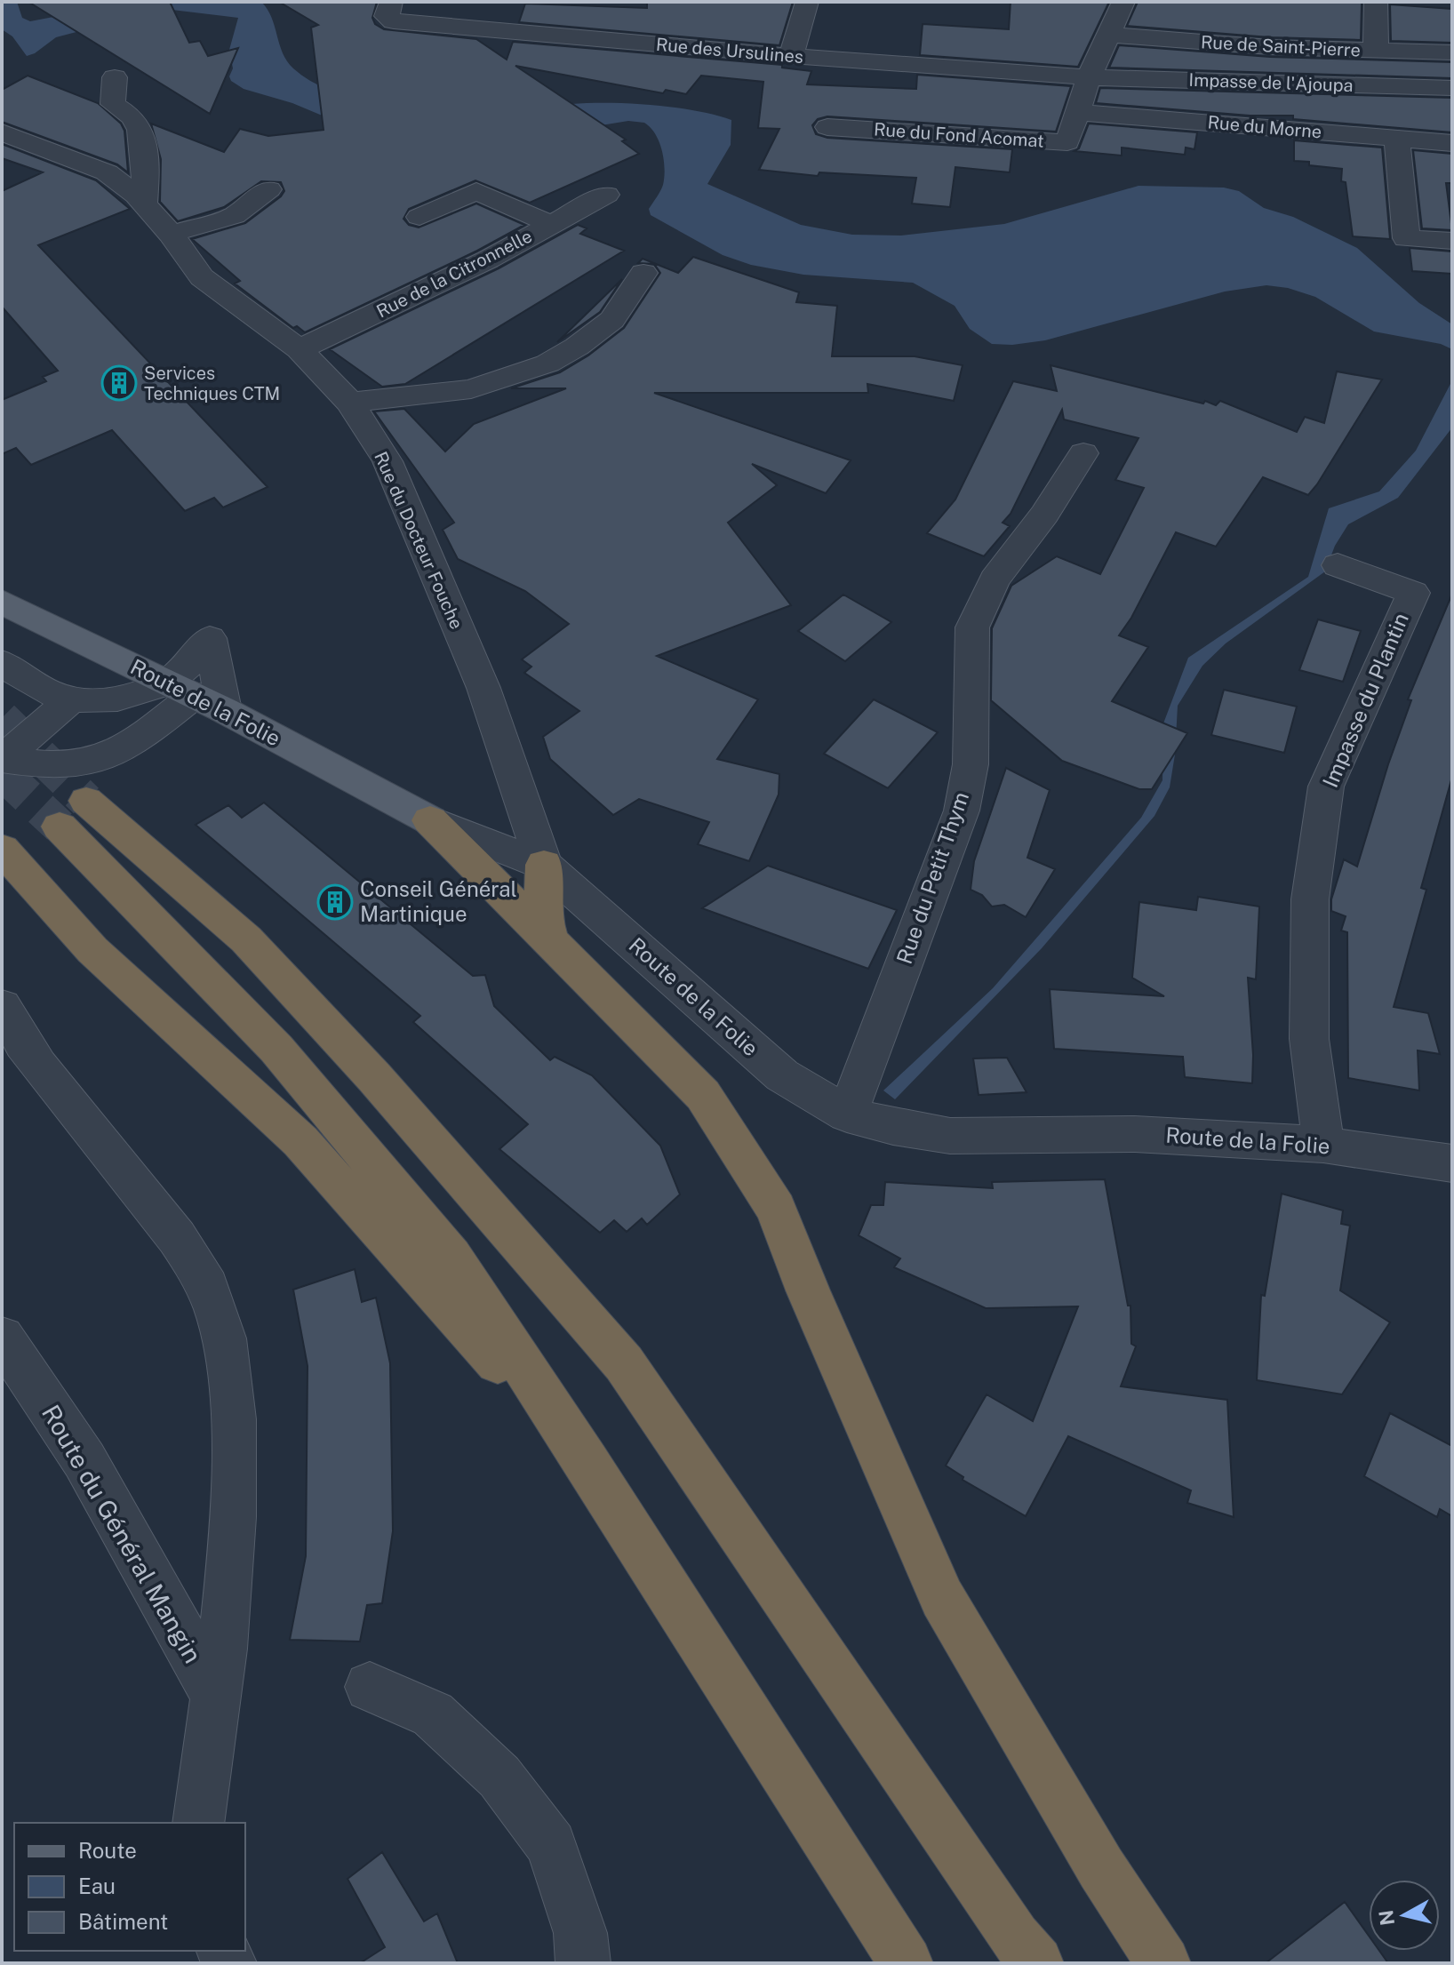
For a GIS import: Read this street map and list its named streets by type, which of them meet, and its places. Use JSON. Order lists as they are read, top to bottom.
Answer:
{
  "streets": {
    "main road": ["Route de la Folie"],
    "street": [
      "Rue de Saint-Pierre",
      "Rue des Ursulines",
      "Impasse de l'Ajoupa",
      "Rue du Morne",
      "Rue du Fond Acomat",
      "Rue de la Citronnelle",
      "Rue du Docteur Fouche",
      "Impasse du Plantin",
      "Rue du Petit Thym",
      "Route du Général Mangin"
    ]
  },
  "crossings": [
    ["Rue de Saint-Pierre", "Rue du Fond Acomat"],
    ["Rue des Ursulines", "Impasse de l'Ajoupa"],
    ["Rue des Ursulines", "Rue du Fond Acomat"],
    ["Impasse de l'Ajoupa", "Rue du Fond Acomat"],
    ["Rue du Morne", "Rue du Fond Acomat"],
    ["Rue de la Citronnelle", "Rue du Docteur Fouche"],
    ["Rue du Docteur Fouche", "Route de la Folie"],
    ["Impasse du Plantin", "Route de la Folie"],
    ["Route de la Folie", "Rue du Petit Thym"]
  ],
  "places": {
    "building": ["Services Techniques CTM", "Conseil Général Martinique"]
  },
  "legend": ["Route", "Eau", "Bâtiment"],
  "north": "left"
}
